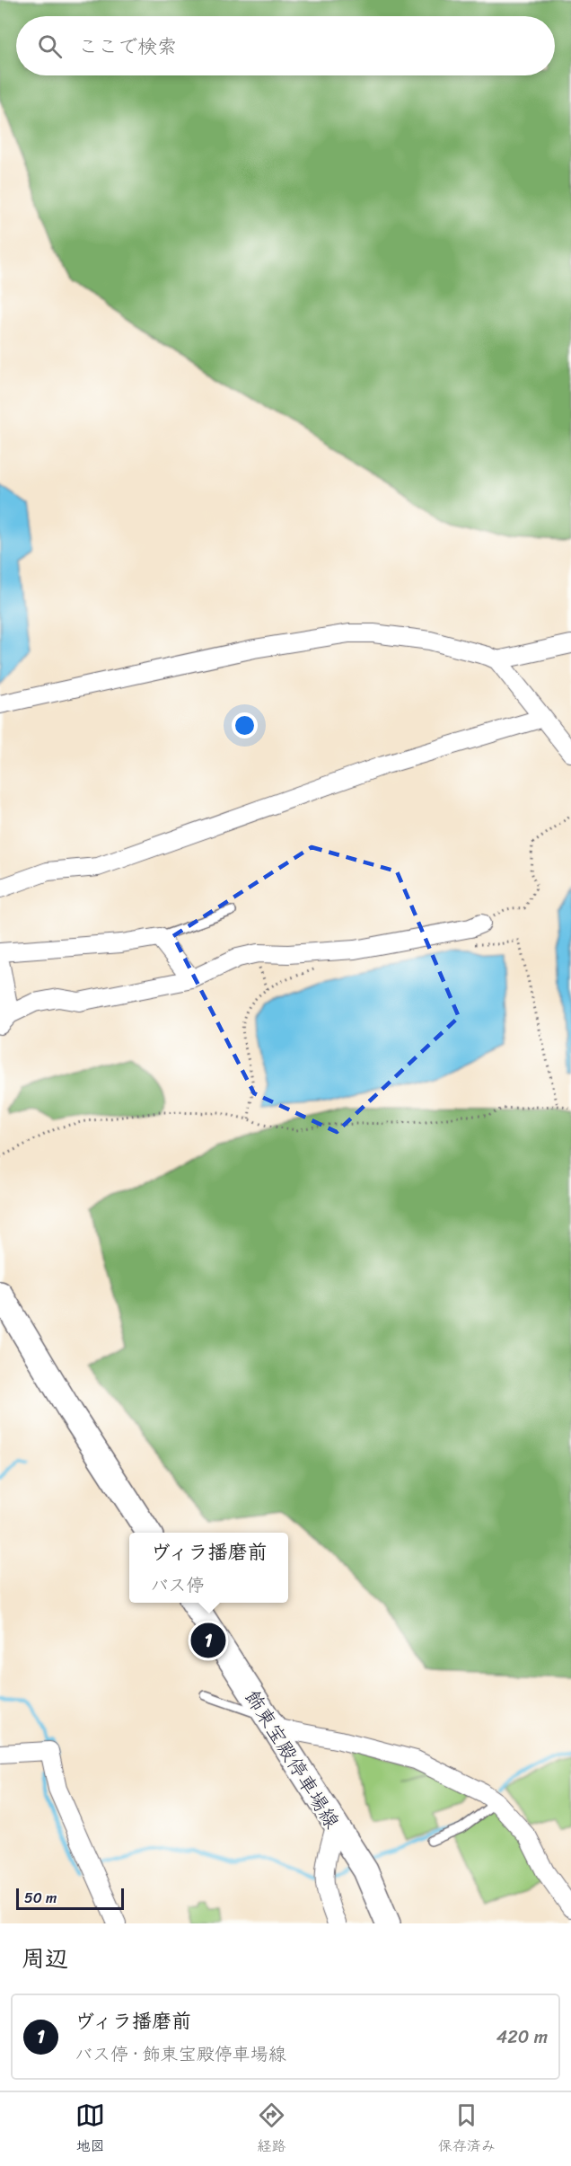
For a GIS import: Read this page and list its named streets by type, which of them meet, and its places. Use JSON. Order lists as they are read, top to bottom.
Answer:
{
  "streets": {
    "main road": ["飾東宝殿停車場線"]
  },
  "scale_bar": "50 m",
  "page": {
    "search": "ここで検索",
    "popup": ["ヴィラ播磨前", "バス停"],
    "pins": "1",
    "scale": "50 m",
    "heading": "周辺",
    "list": [
      {
        "mark": "1",
        "name": "ヴィラ播磨前",
        "note": "バス停 · 飾東宝殿停車場線",
        "value": "420 m"
      }
    ],
    "nav": ["地図", "経路", "保存済み"]
  }
}
